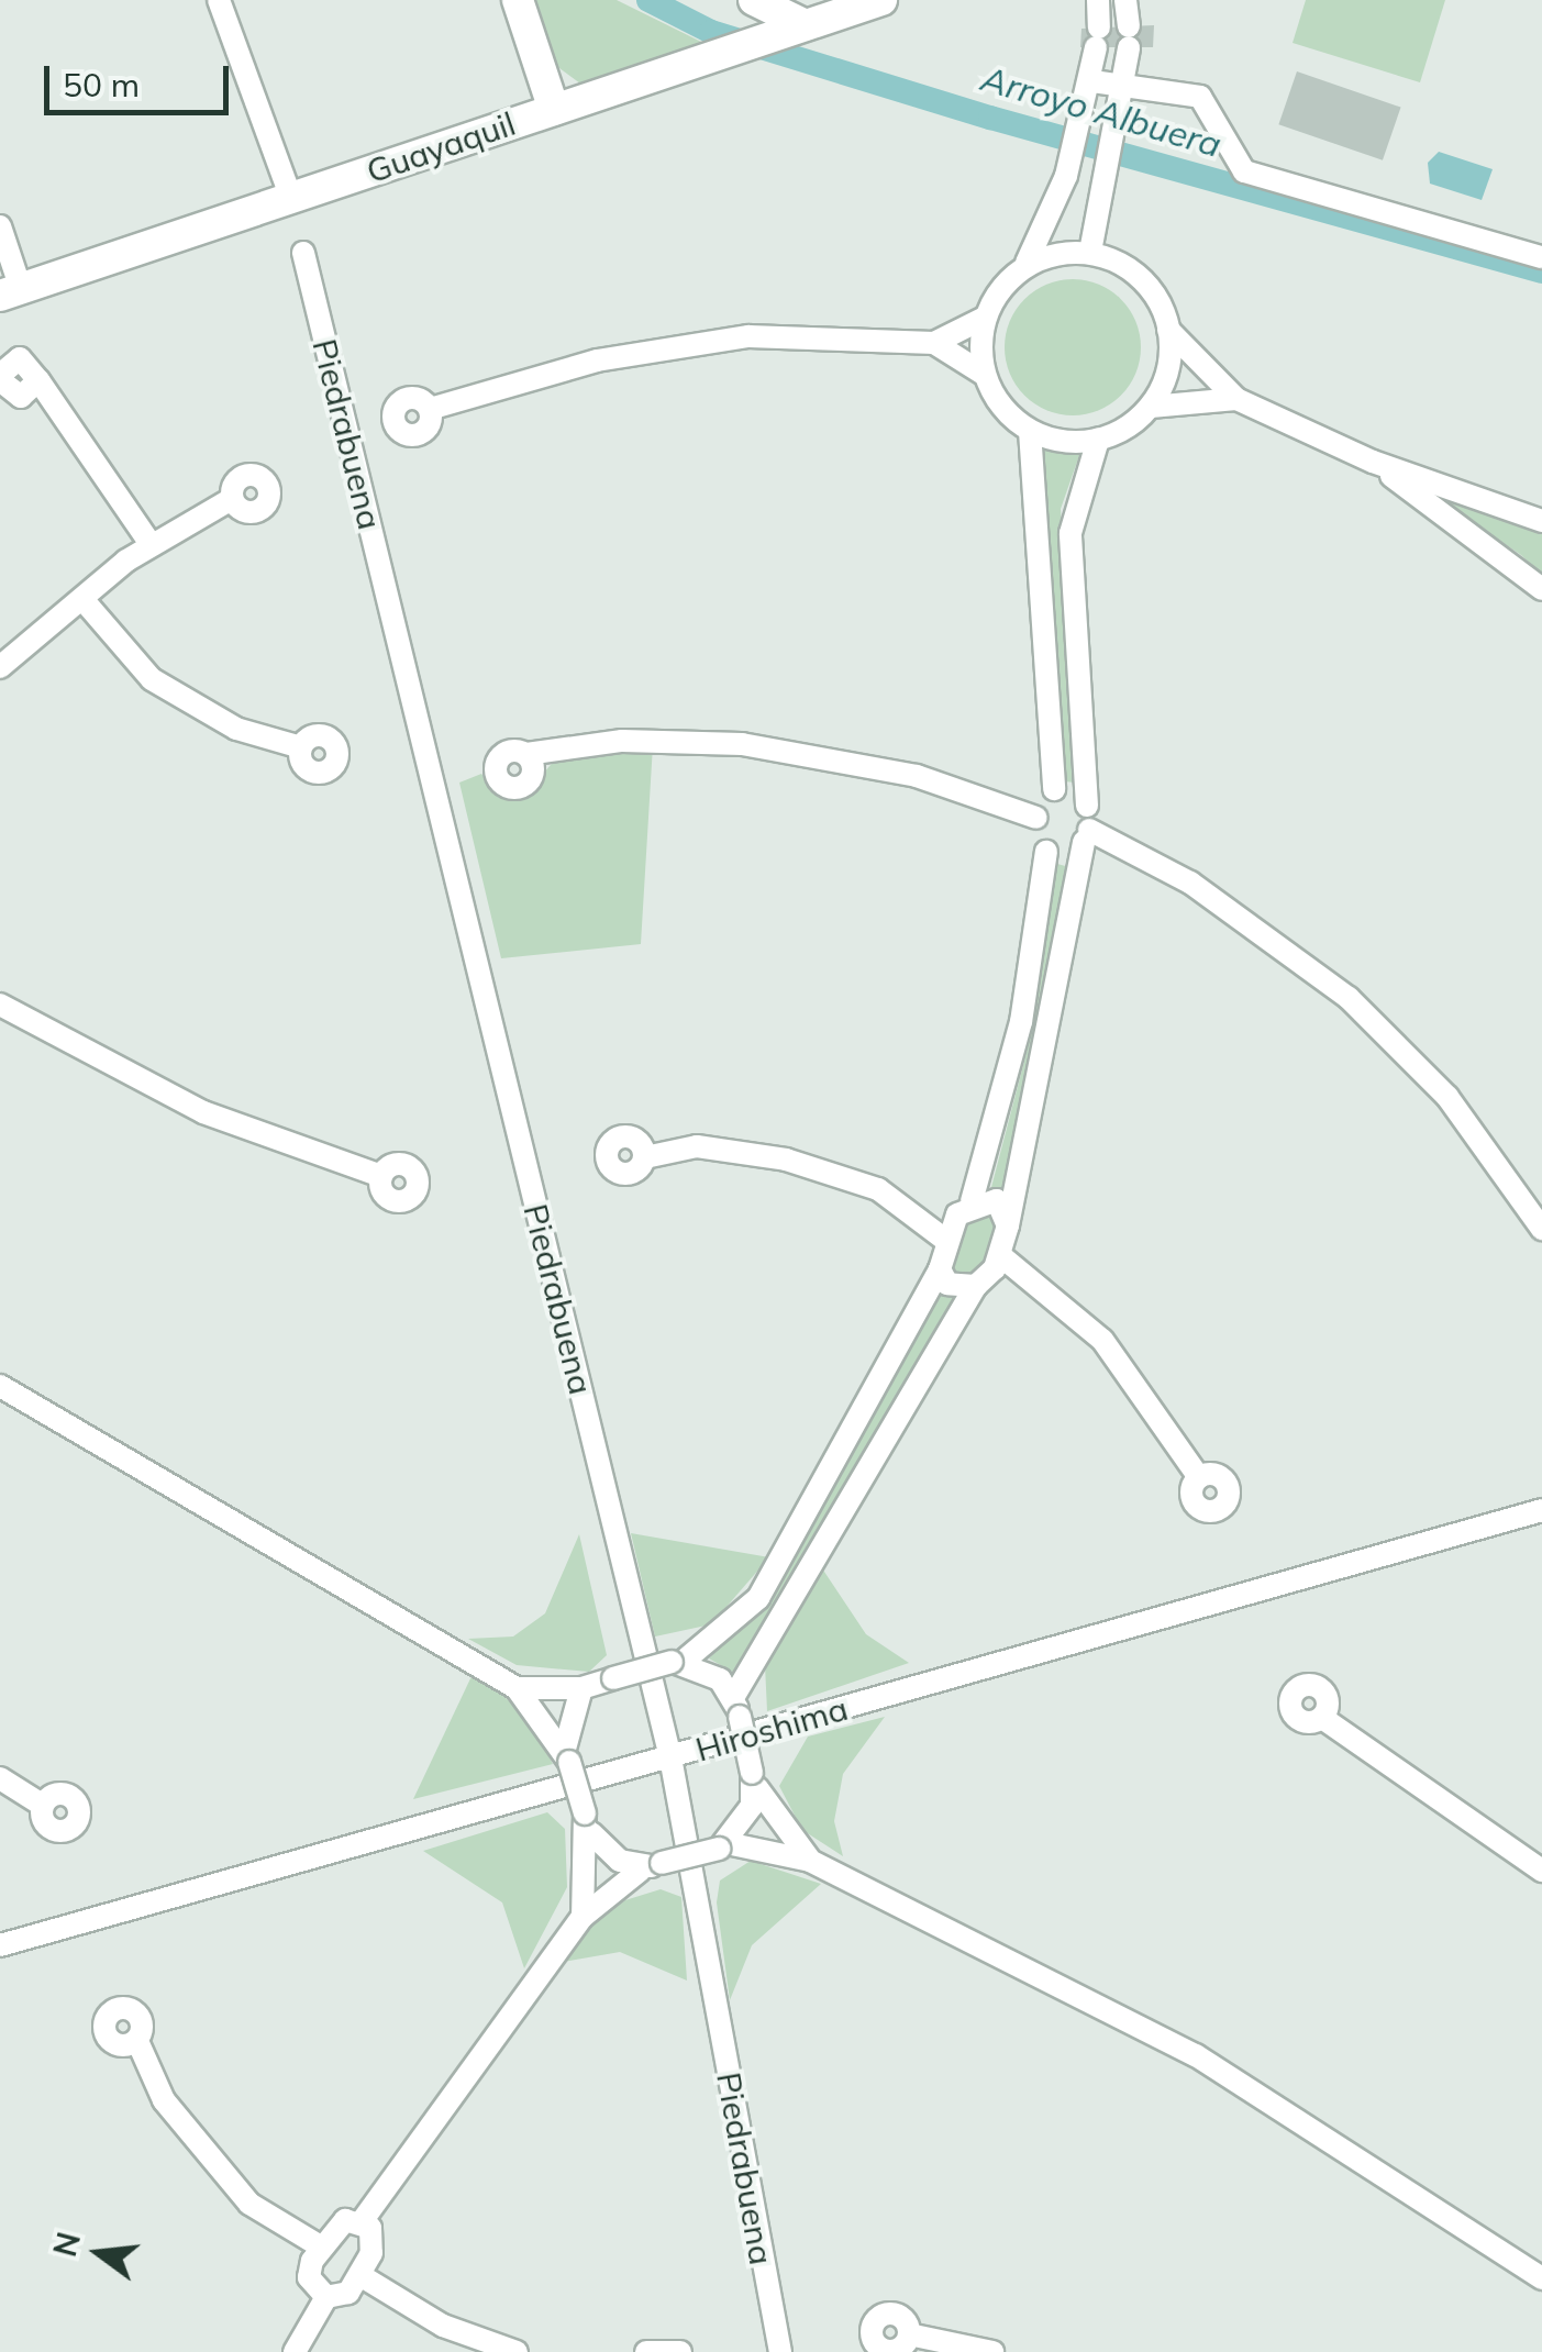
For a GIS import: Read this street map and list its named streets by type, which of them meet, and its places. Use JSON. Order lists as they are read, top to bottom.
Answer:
{
  "streets": {
    "street": ["Guayaquil", "Piedrabuena", "Hiroshima"]
  },
  "crossings": [
    ["Piedrabuena", "Hiroshima"]
  ],
  "water": ["Arroyo Albuera"],
  "scale_bar": "50 m",
  "north": "left"
}
